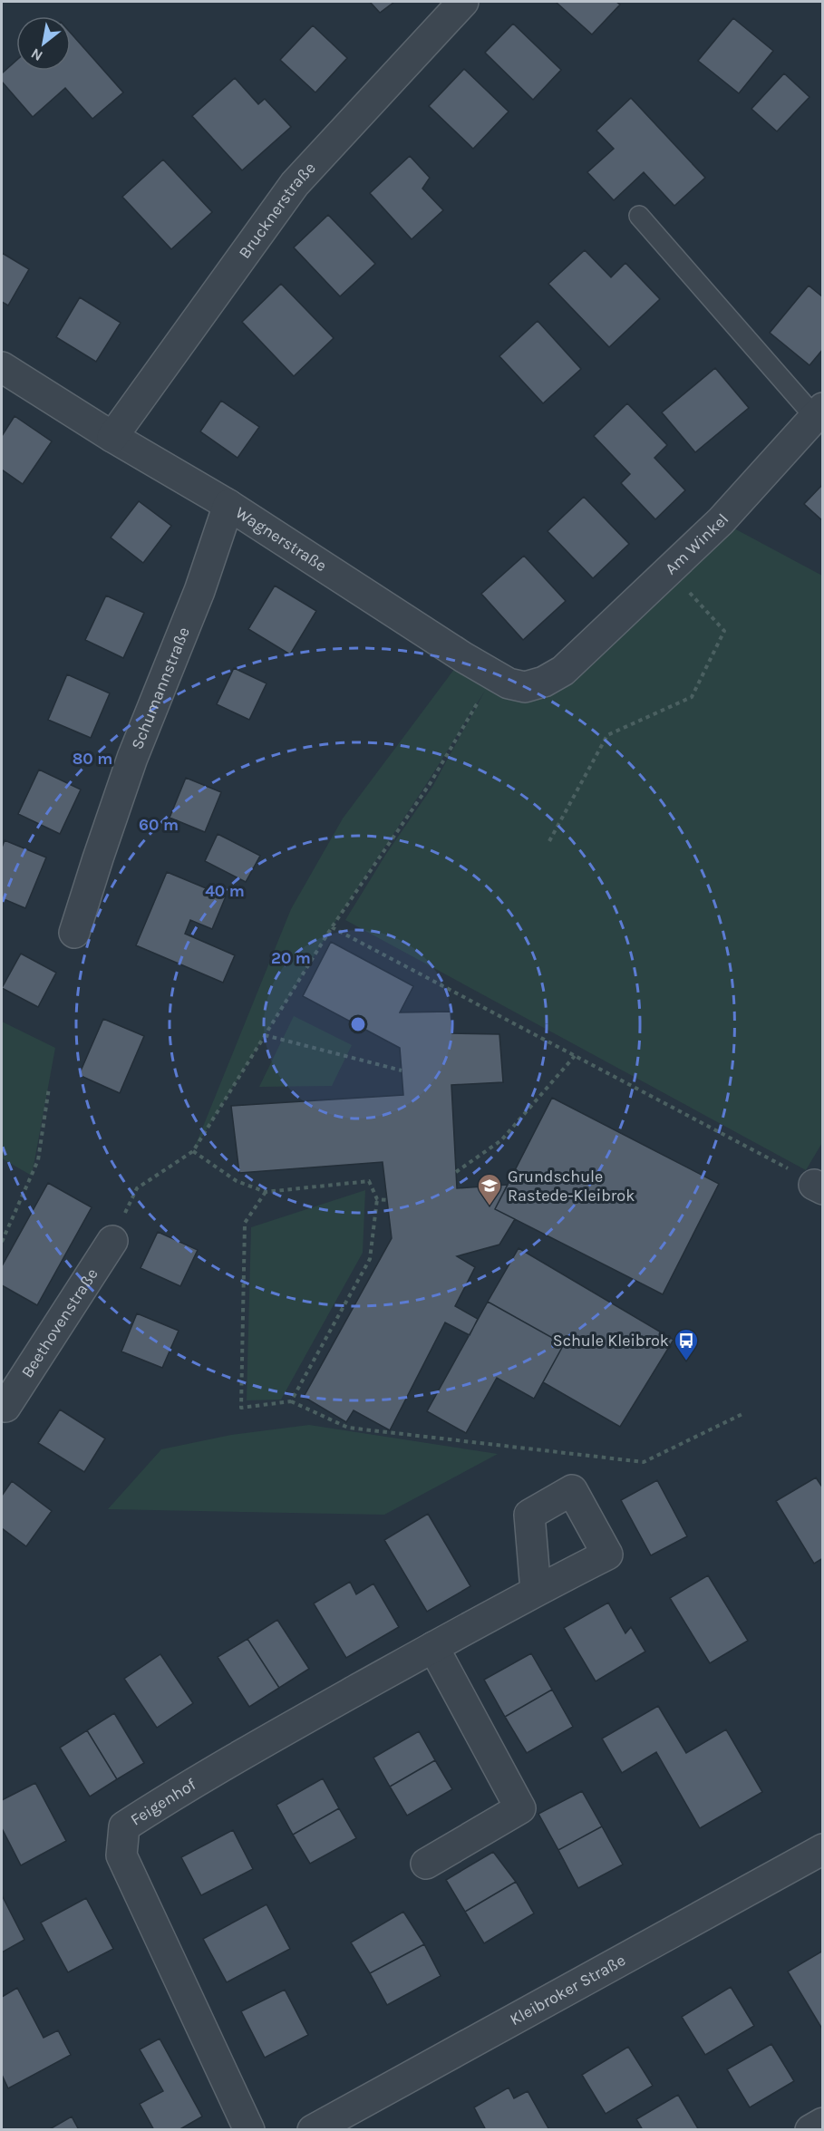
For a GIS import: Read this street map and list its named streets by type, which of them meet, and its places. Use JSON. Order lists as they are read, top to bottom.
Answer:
{
  "streets": {
    "street": [
      "Brucknerstraße",
      "Wagnerstraße",
      "Am Winkel",
      "Schumannstraße",
      "Beethovenstraße",
      "Feigenhof",
      "Kleibroker Straße"
    ]
  },
  "crossings": [
    ["Brucknerstraße", "Wagnerstraße"],
    ["Wagnerstraße", "Am Winkel"],
    ["Wagnerstraße", "Schumannstraße"]
  ],
  "places": {
    "school or university": ["Grundschule Rastede-Kleibrok"],
    "bus stop": ["Schule Kleibrok"]
  },
  "north": "bottom left",
  "rings": [
    "80 m",
    "60 m",
    "40 m",
    "20 m"
  ]
}
